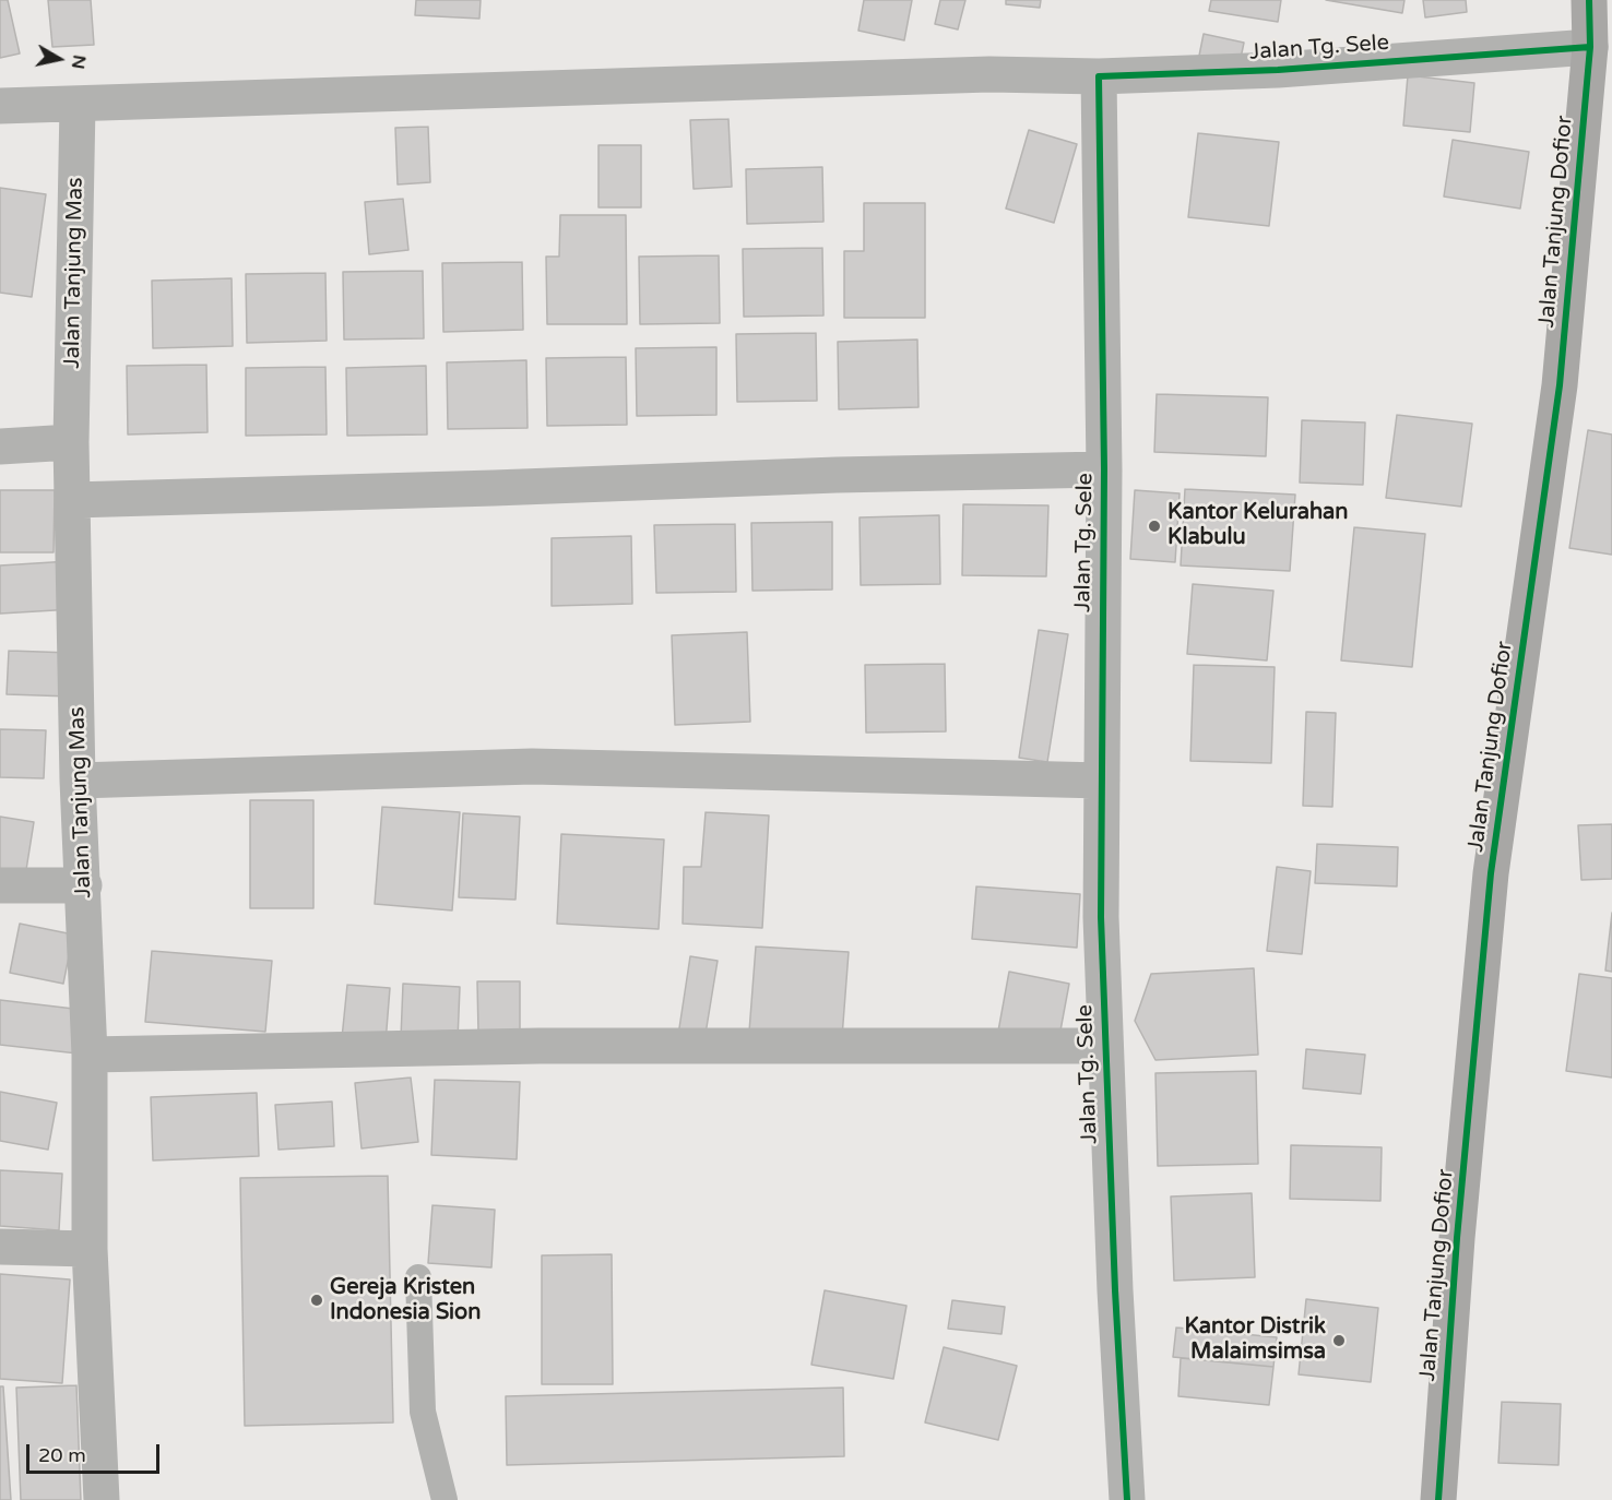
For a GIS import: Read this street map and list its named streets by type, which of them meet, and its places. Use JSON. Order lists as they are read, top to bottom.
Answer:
{
  "streets": {
    "street": ["Jalan Tg. Sele", "Jalan Tanjung Dofior", "Jalan Tanjung Mas"]
  },
  "crossings": [
    ["Jalan Tg. Sele", "Jalan Tanjung Dofior"]
  ],
  "places": ["Kantor Kelurahan Klabulu", "Gereja Kristen Indonesia Sion", "Kantor Distrik Malaimsimsa"],
  "scale_bar": "20 m",
  "north": "right"
}
